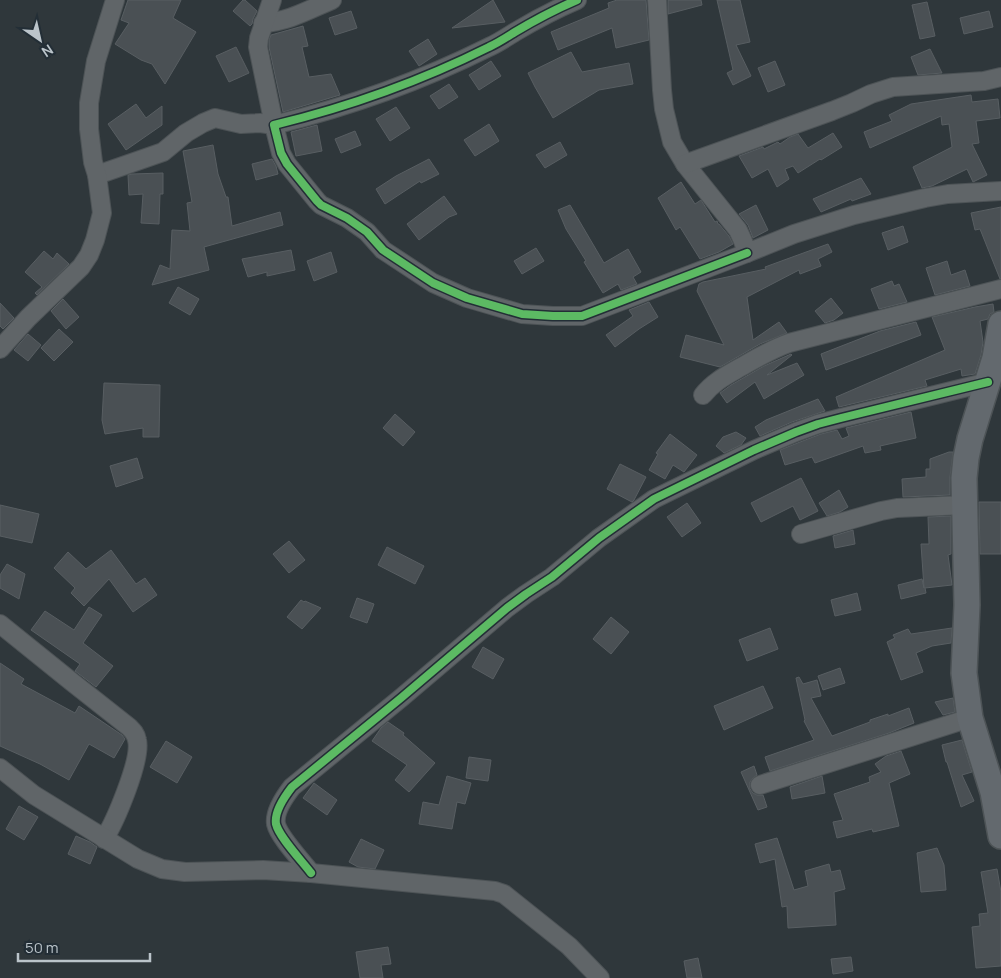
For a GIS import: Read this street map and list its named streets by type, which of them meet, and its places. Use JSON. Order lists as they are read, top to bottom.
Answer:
{
  "scale_bar": "50 m",
  "north": "bottom right"
}
